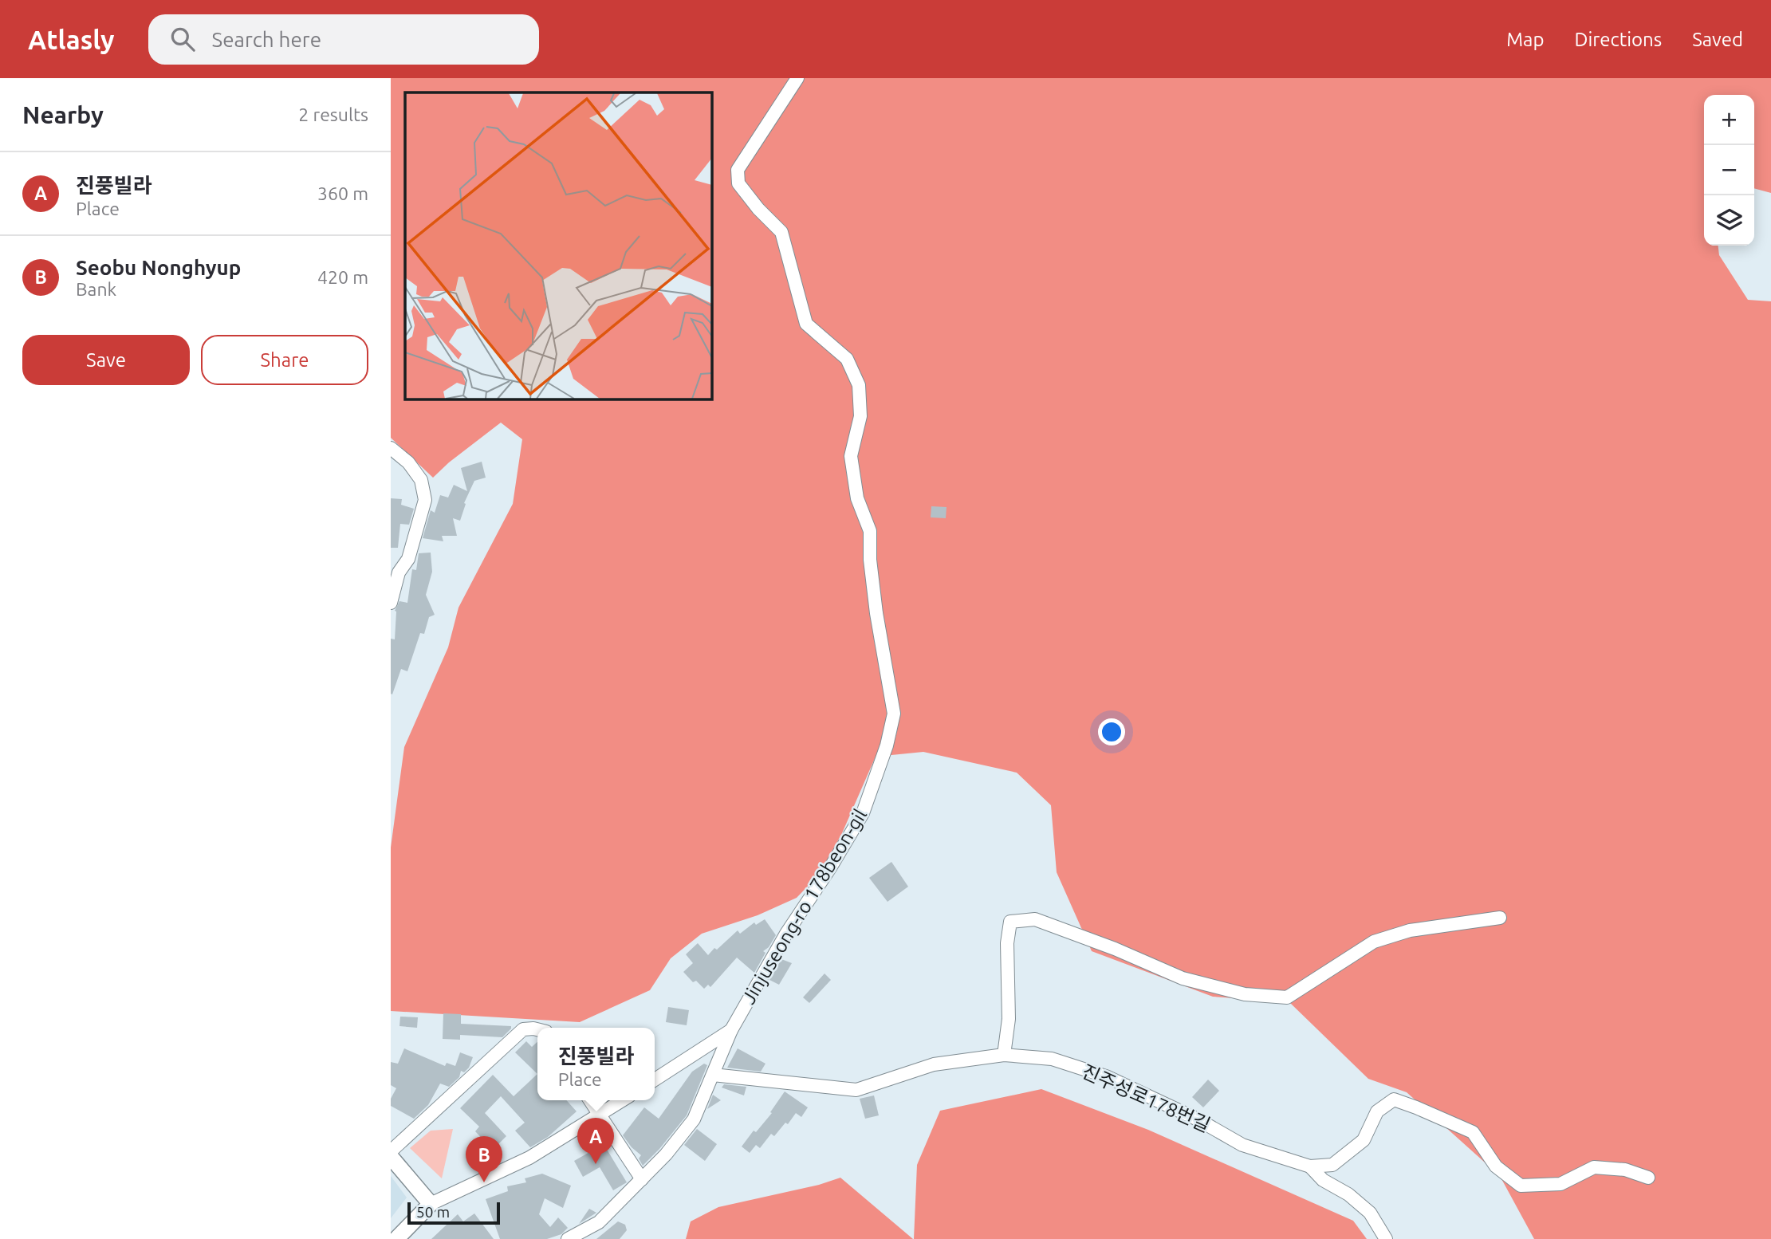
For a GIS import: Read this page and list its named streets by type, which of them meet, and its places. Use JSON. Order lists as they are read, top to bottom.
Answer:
{
  "streets": {
    "street": ["Jinjuseong-ro 178beon-gil", "진주성로178번길"]
  },
  "crossings": [
    ["Jinjuseong-ro 178beon-gil", "진주성로178번길"]
  ],
  "scale_bar": "50 m",
  "page": {
    "header": "Atlasly",
    "search": "Search here",
    "nav": ["Map", "Directions", "Saved"],
    "heading": ["Nearby", "2 results"],
    "map_buttons": ["+", "−"],
    "list": [
      {
        "mark": "A",
        "name": "진풍빌라",
        "note": "Place",
        "value": "360 m"
      },
      {
        "mark": "B",
        "name": "Seobu Nonghyup",
        "note": "Bank",
        "value": "420 m"
      }
    ],
    "buttons": ["Save", "Share"],
    "popup": ["진풍빌라", "Place"],
    "pins": ["A", "B"],
    "scale": "50 m"
  }
}
